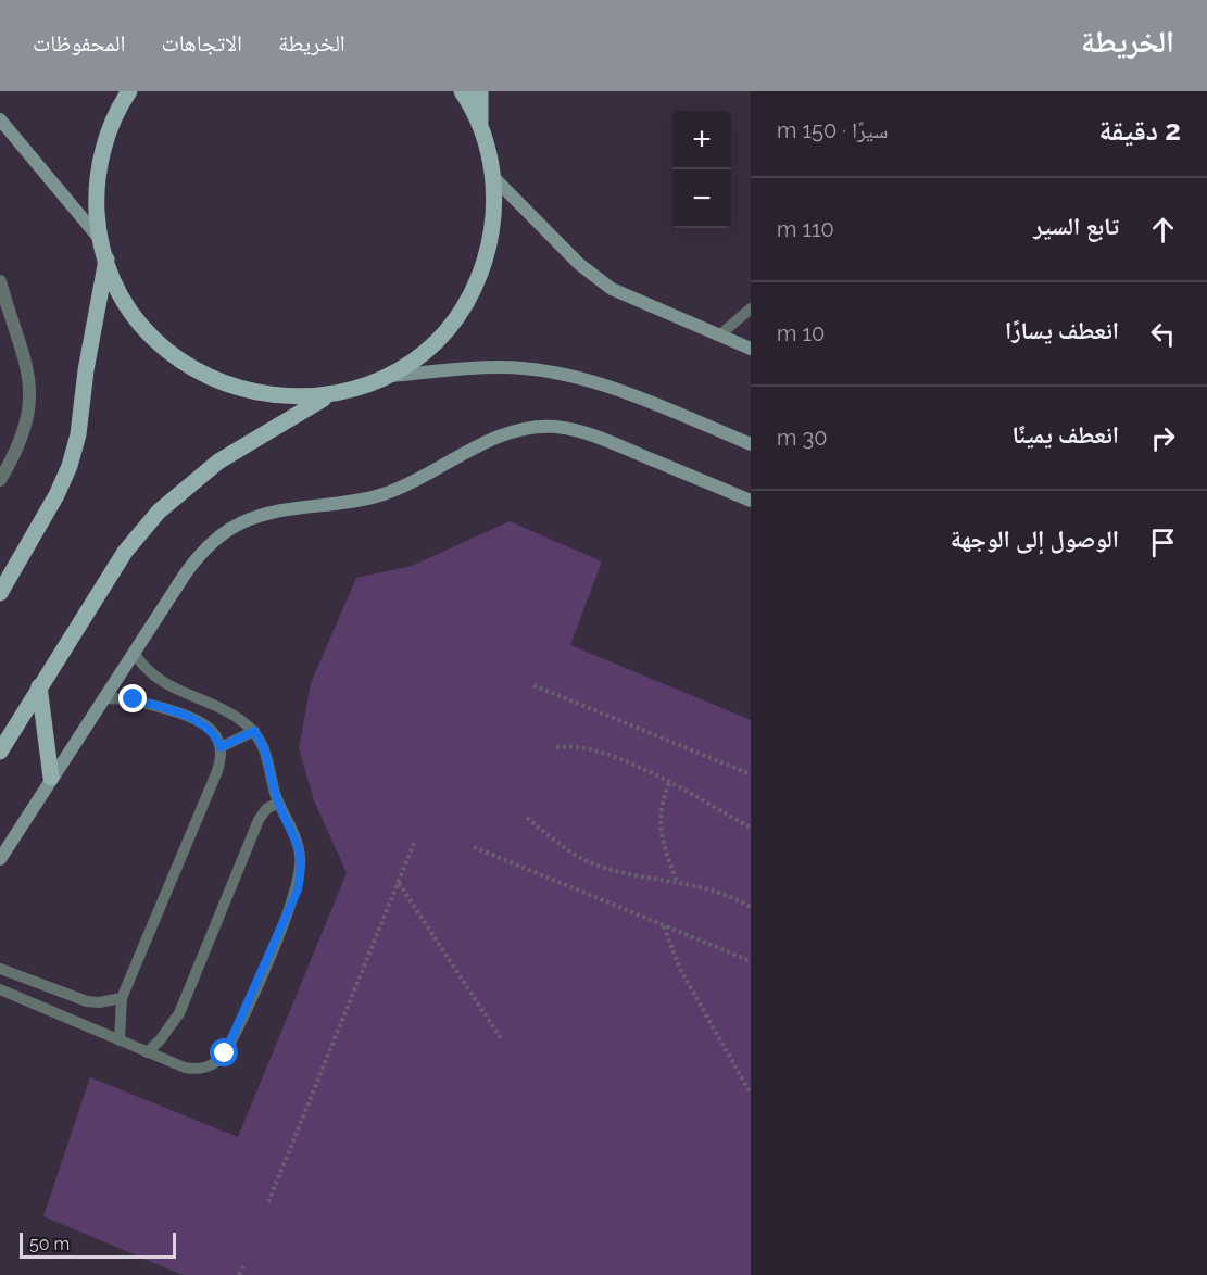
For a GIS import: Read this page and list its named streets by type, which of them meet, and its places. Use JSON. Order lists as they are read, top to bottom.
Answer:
{
  "scale_bar": "50 m",
  "page": {
    "header": "الخريطة",
    "nav": ["الخريطة", "الاتجاهات", "المحفوظات"],
    "heading": ["2 دقيقة", "سيرًا · 150 m"],
    "map_buttons": ["+", "−"],
    "list": [
      ["تابع السير", "110 m"],
      ["انعطف يسارًا", "10 m"],
      ["انعطف يمينًا", "30 m"],
      "الوصول إلى الوجهة"
    ],
    "scale": "50 m"
  }
}
